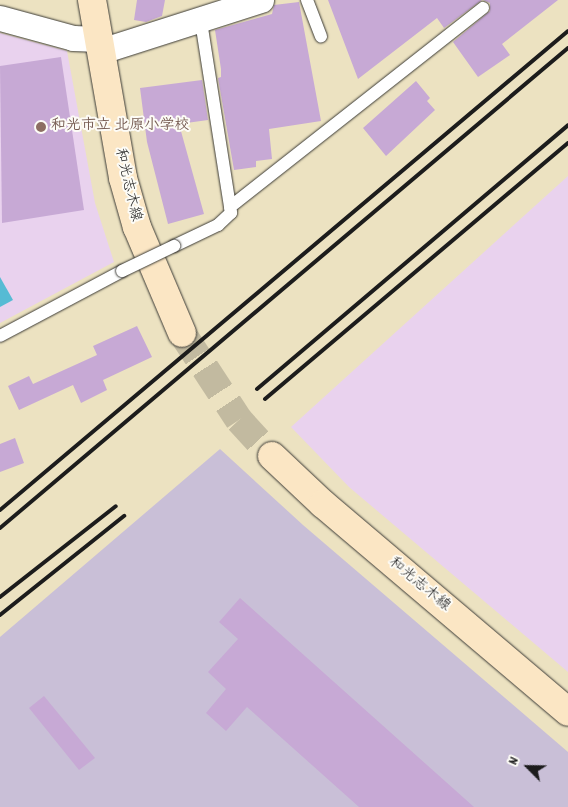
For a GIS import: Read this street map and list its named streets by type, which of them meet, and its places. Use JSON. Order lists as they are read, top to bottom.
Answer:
{
  "streets": {
    "main road": ["和光志木線"]
  },
  "places": ["和光市立 北原小学校"],
  "north": "top left"
}
